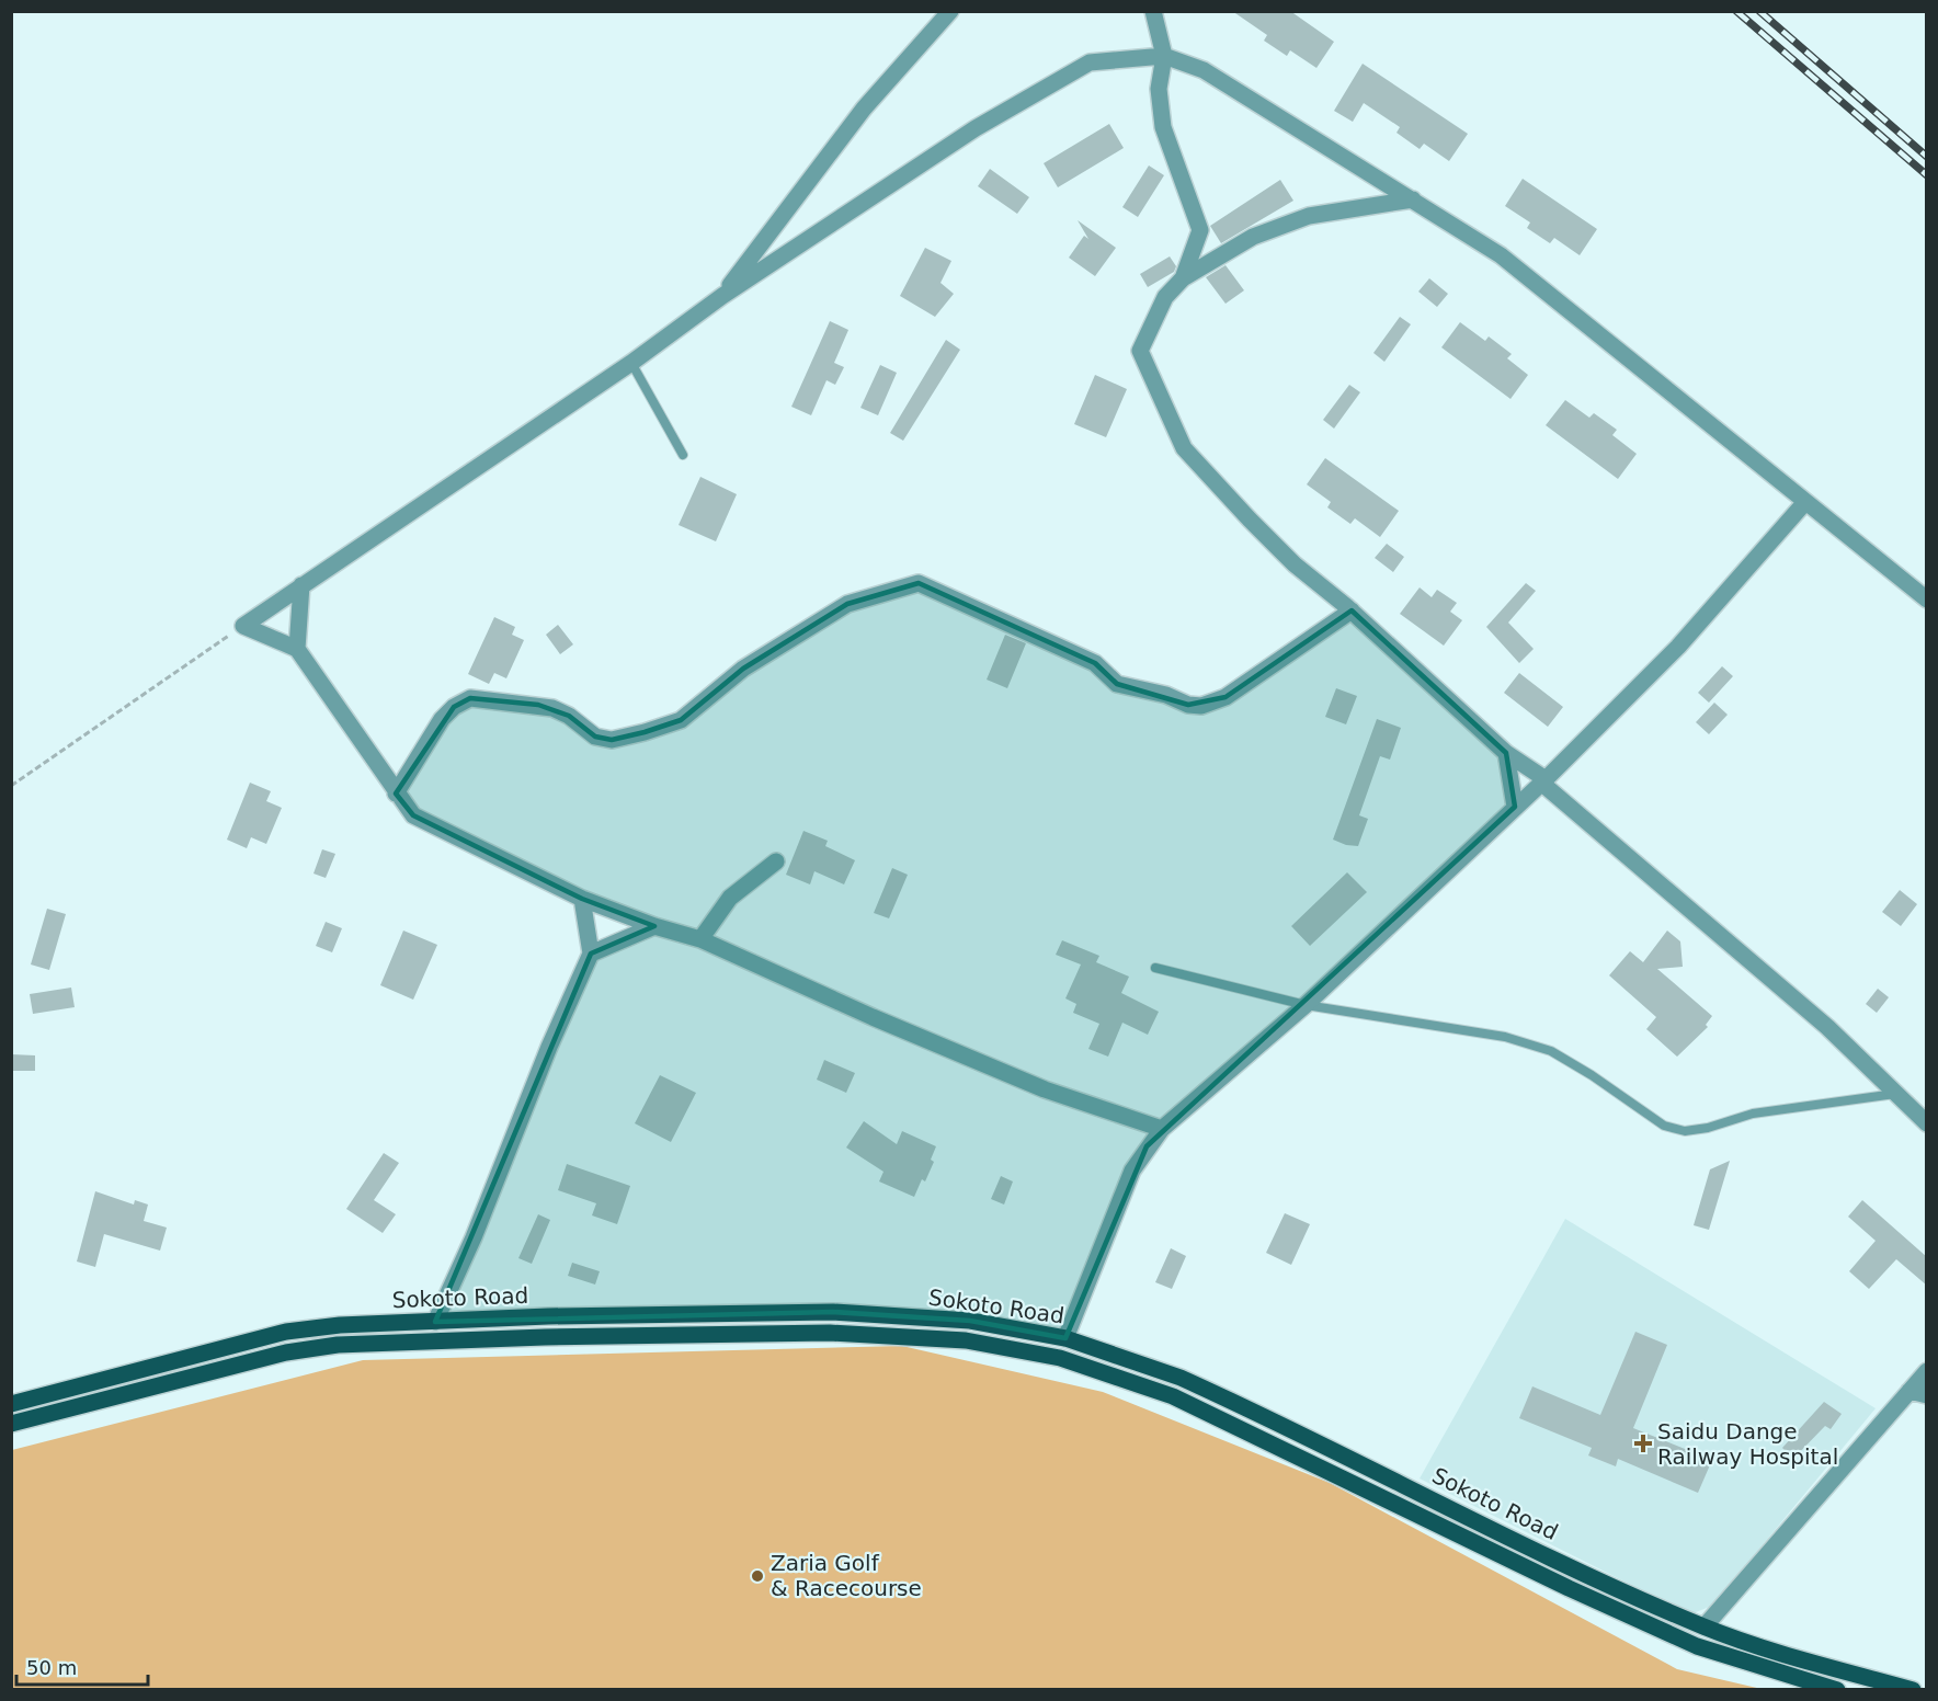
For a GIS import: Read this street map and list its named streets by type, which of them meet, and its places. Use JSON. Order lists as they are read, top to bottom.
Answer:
{
  "streets": {
    "main road": ["Sokoto Road"]
  },
  "places": {
    "health": ["Saidu Dange Railway Hospital"],
    "other": ["Zaria Golf & Racecourse"]
  },
  "scale_bar": "50 m"
}
